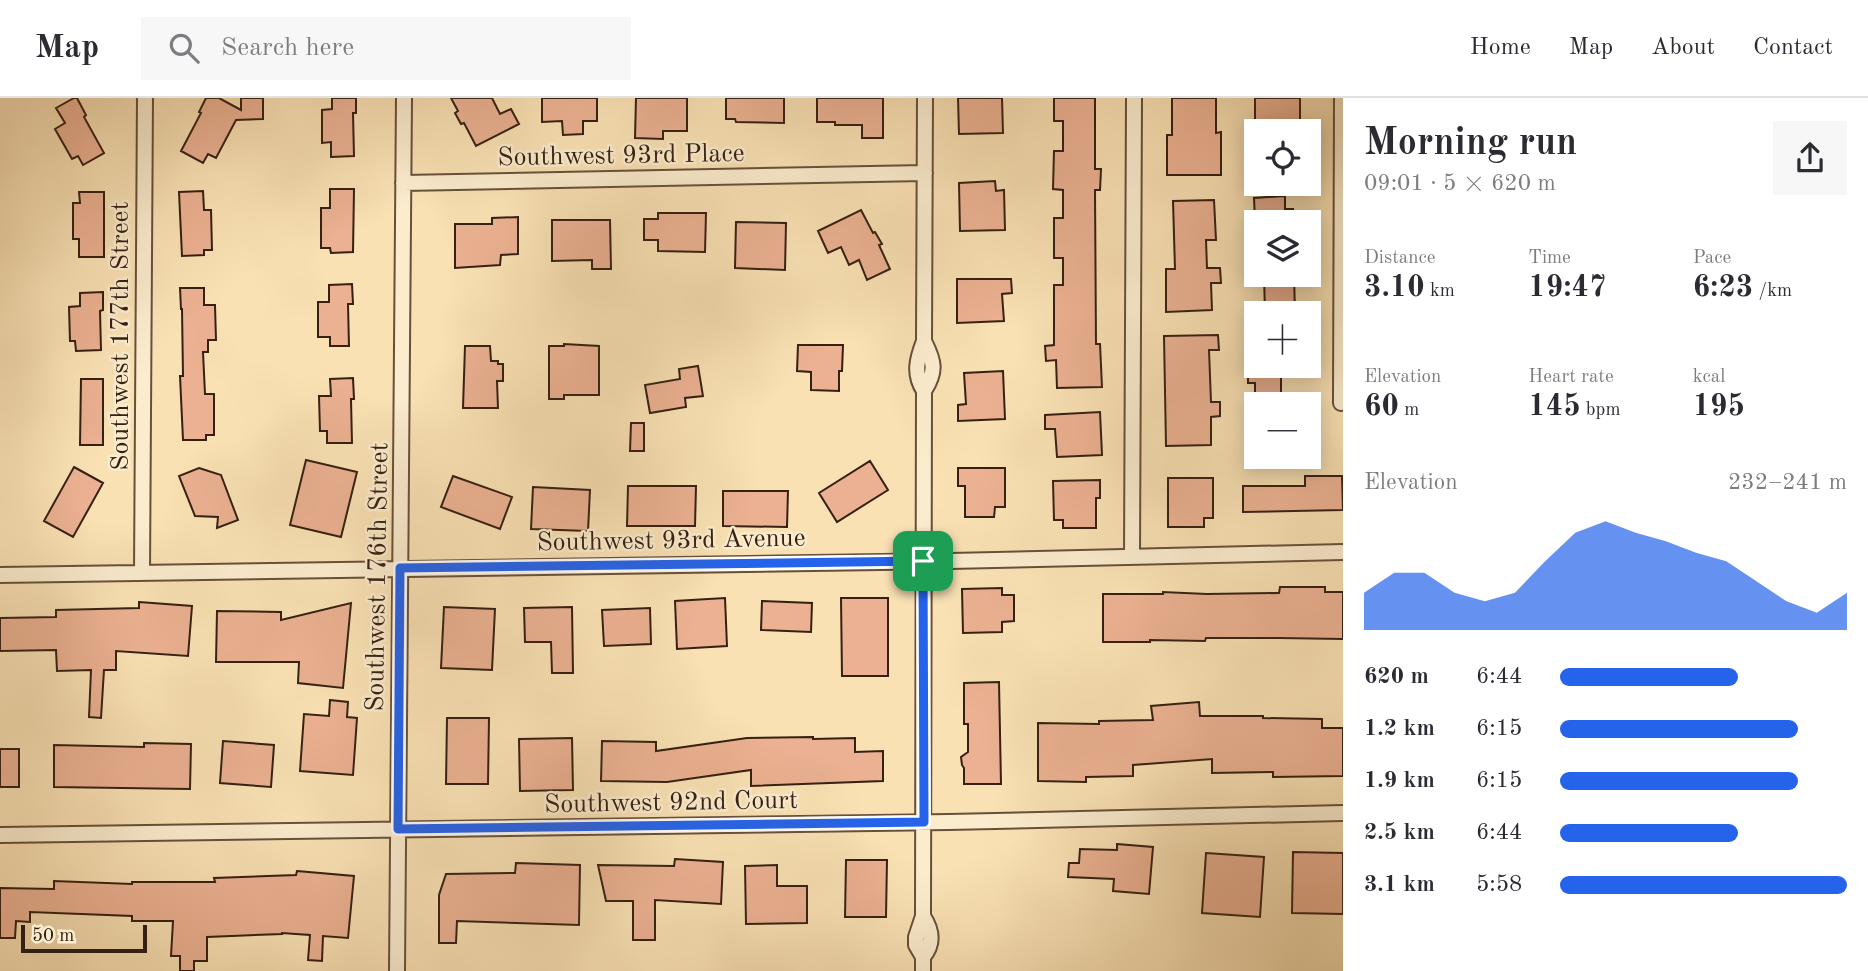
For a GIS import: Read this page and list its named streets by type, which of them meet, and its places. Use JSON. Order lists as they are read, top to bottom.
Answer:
{
  "streets": {
    "street": [
      "Southwest 93rd Place",
      "Southwest 177th Street",
      "Southwest 93rd Avenue",
      "Southwest 176th Street",
      "Southwest 92nd Court"
    ]
  },
  "crossings": [
    ["Southwest 93rd Place", "Southwest 176th Street"],
    ["Southwest 177th Street", "Southwest 93rd Avenue"],
    ["Southwest 93rd Avenue", "Southwest 176th Street"],
    ["Southwest 176th Street", "Southwest 92nd Court"]
  ],
  "scale_bar": "50 m",
  "page": {
    "header": "Map",
    "search": "Search here",
    "nav": [
      "Home",
      "Map",
      "About",
      "Contact"
    ],
    "heading": ["Morning run", "09:01 · 5 × 620 m"],
    "map_buttons": ["+", "−"],
    "stats": [
      ["Distance", "3.10 km"],
      ["Time", "19:47"],
      ["Pace", "6:23 /km"],
      ["Elevation", "60 m"],
      ["Heart rate", "145 bpm"],
      ["kcal", "195"]
    ],
    "chart": ["Elevation", "232–241 m"],
    "list": [
      {
        "name": "620 m",
        "note": "6:44"
      },
      {
        "name": "1.2 km",
        "note": "6:15"
      },
      {
        "name": "1.9 km",
        "note": "6:15"
      },
      {
        "name": "2.5 km",
        "note": "6:44"
      },
      {
        "name": "3.1 km",
        "note": "5:58"
      }
    ],
    "scale": "50 m"
  }
}
